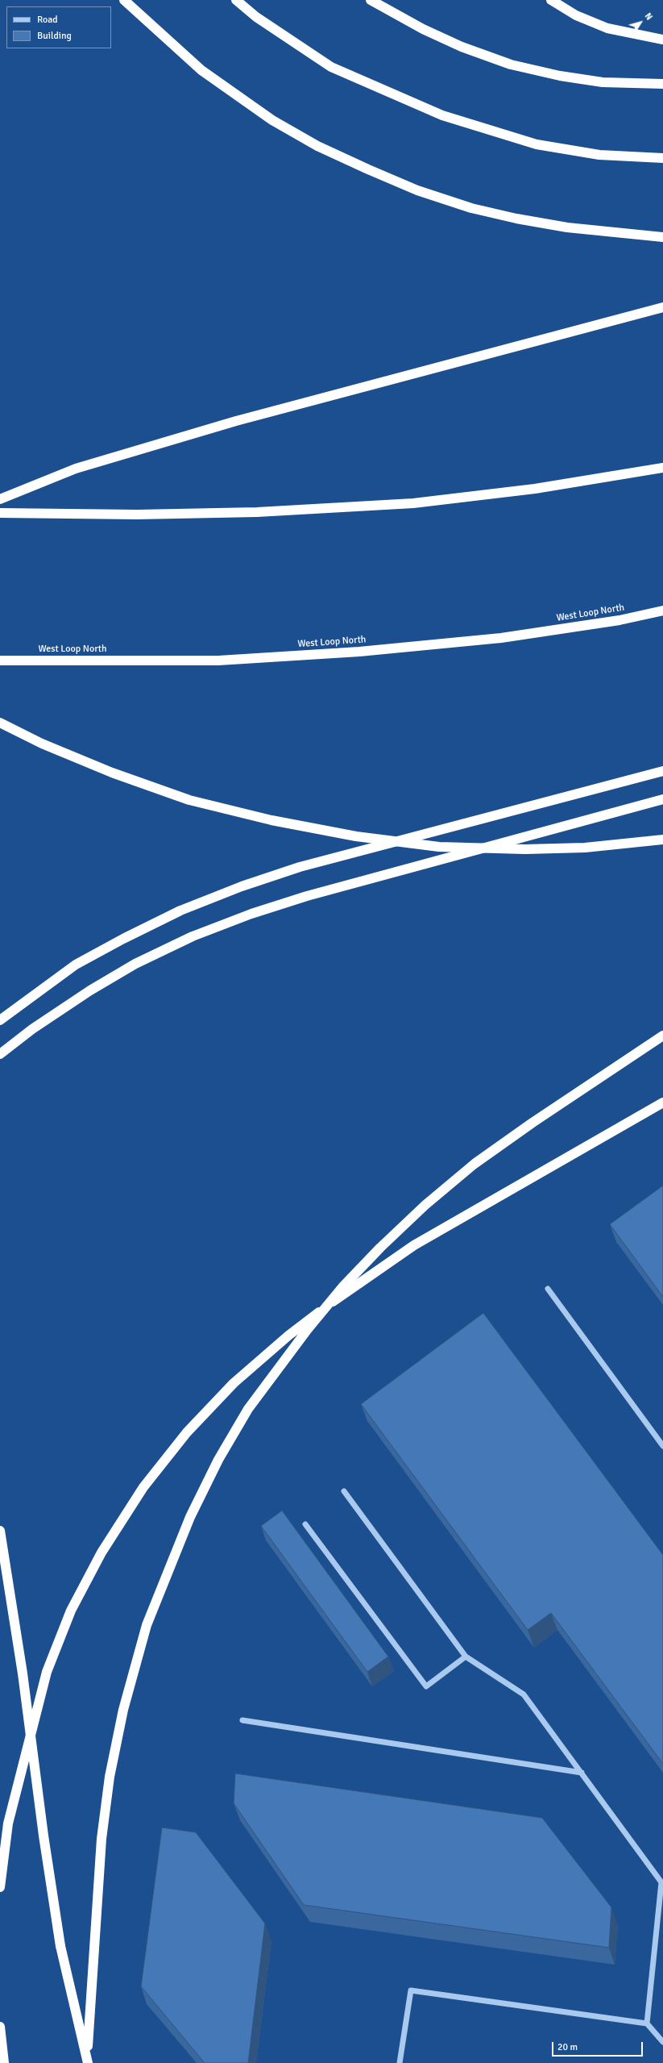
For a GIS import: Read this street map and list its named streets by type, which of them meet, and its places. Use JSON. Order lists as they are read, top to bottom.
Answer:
{
  "streets": {
    "highway": ["West Loop North"]
  },
  "legend": ["Road", "Building"],
  "scale_bar": "20 m",
  "north": "top right"
}
